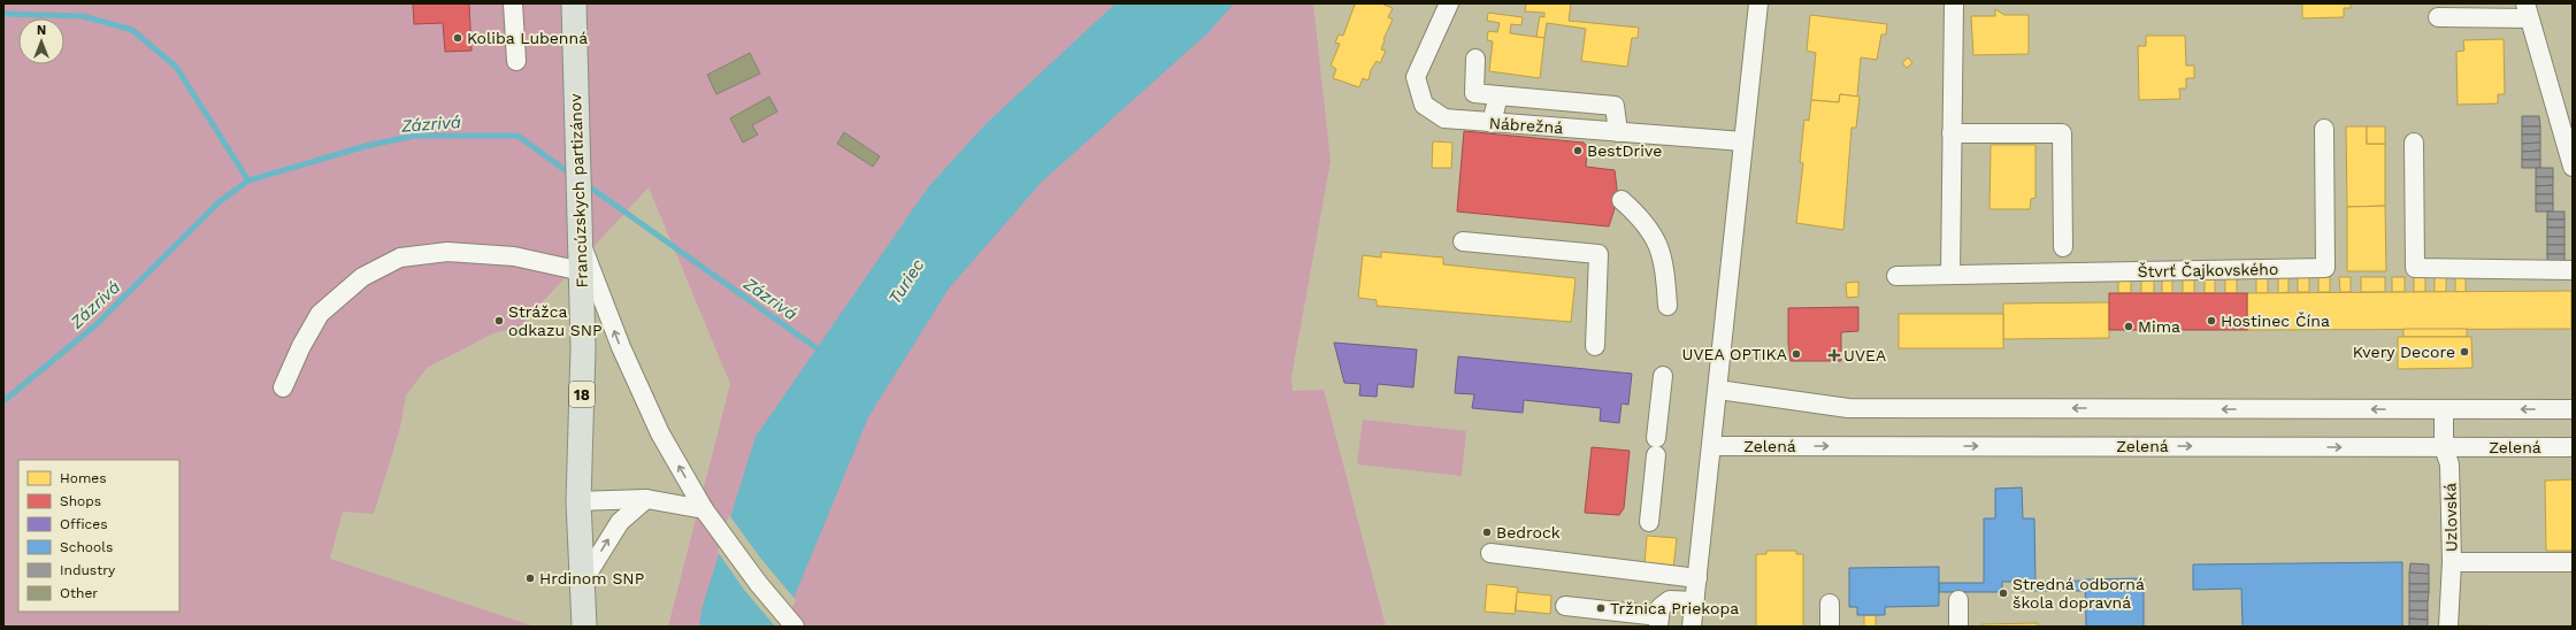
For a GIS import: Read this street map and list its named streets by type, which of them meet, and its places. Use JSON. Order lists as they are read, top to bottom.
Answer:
{
  "streets": {
    "main road": ["Francúzskych partizánov", "18"],
    "street": [
      "Nábrežná",
      "Štvrť Čajkovského",
      "Zelená",
      "Uzlovská"
    ]
  },
  "crossings": [
    ["Zelená", "Uzlovská"]
  ],
  "water": ["Zázrivá", "Turiec"],
  "places": {
    "other": [
      "Koliba Lubenná",
      "BestDrive",
      "Strážca odkazu SNP",
      "Hostinec Čína",
      "Mima",
      "Kvery Decore",
      "UVEA OPTIKA",
      "Bedrock",
      "Hrdinom SNP",
      "Stredná odborná škola dopravná",
      "Tržnica Priekopa"
    ],
    "health": ["UVEA"]
  },
  "legend": [
    "Homes",
    "Shops",
    "Offices",
    "Schools",
    "Industry",
    "Other"
  ],
  "north": "top"
}
